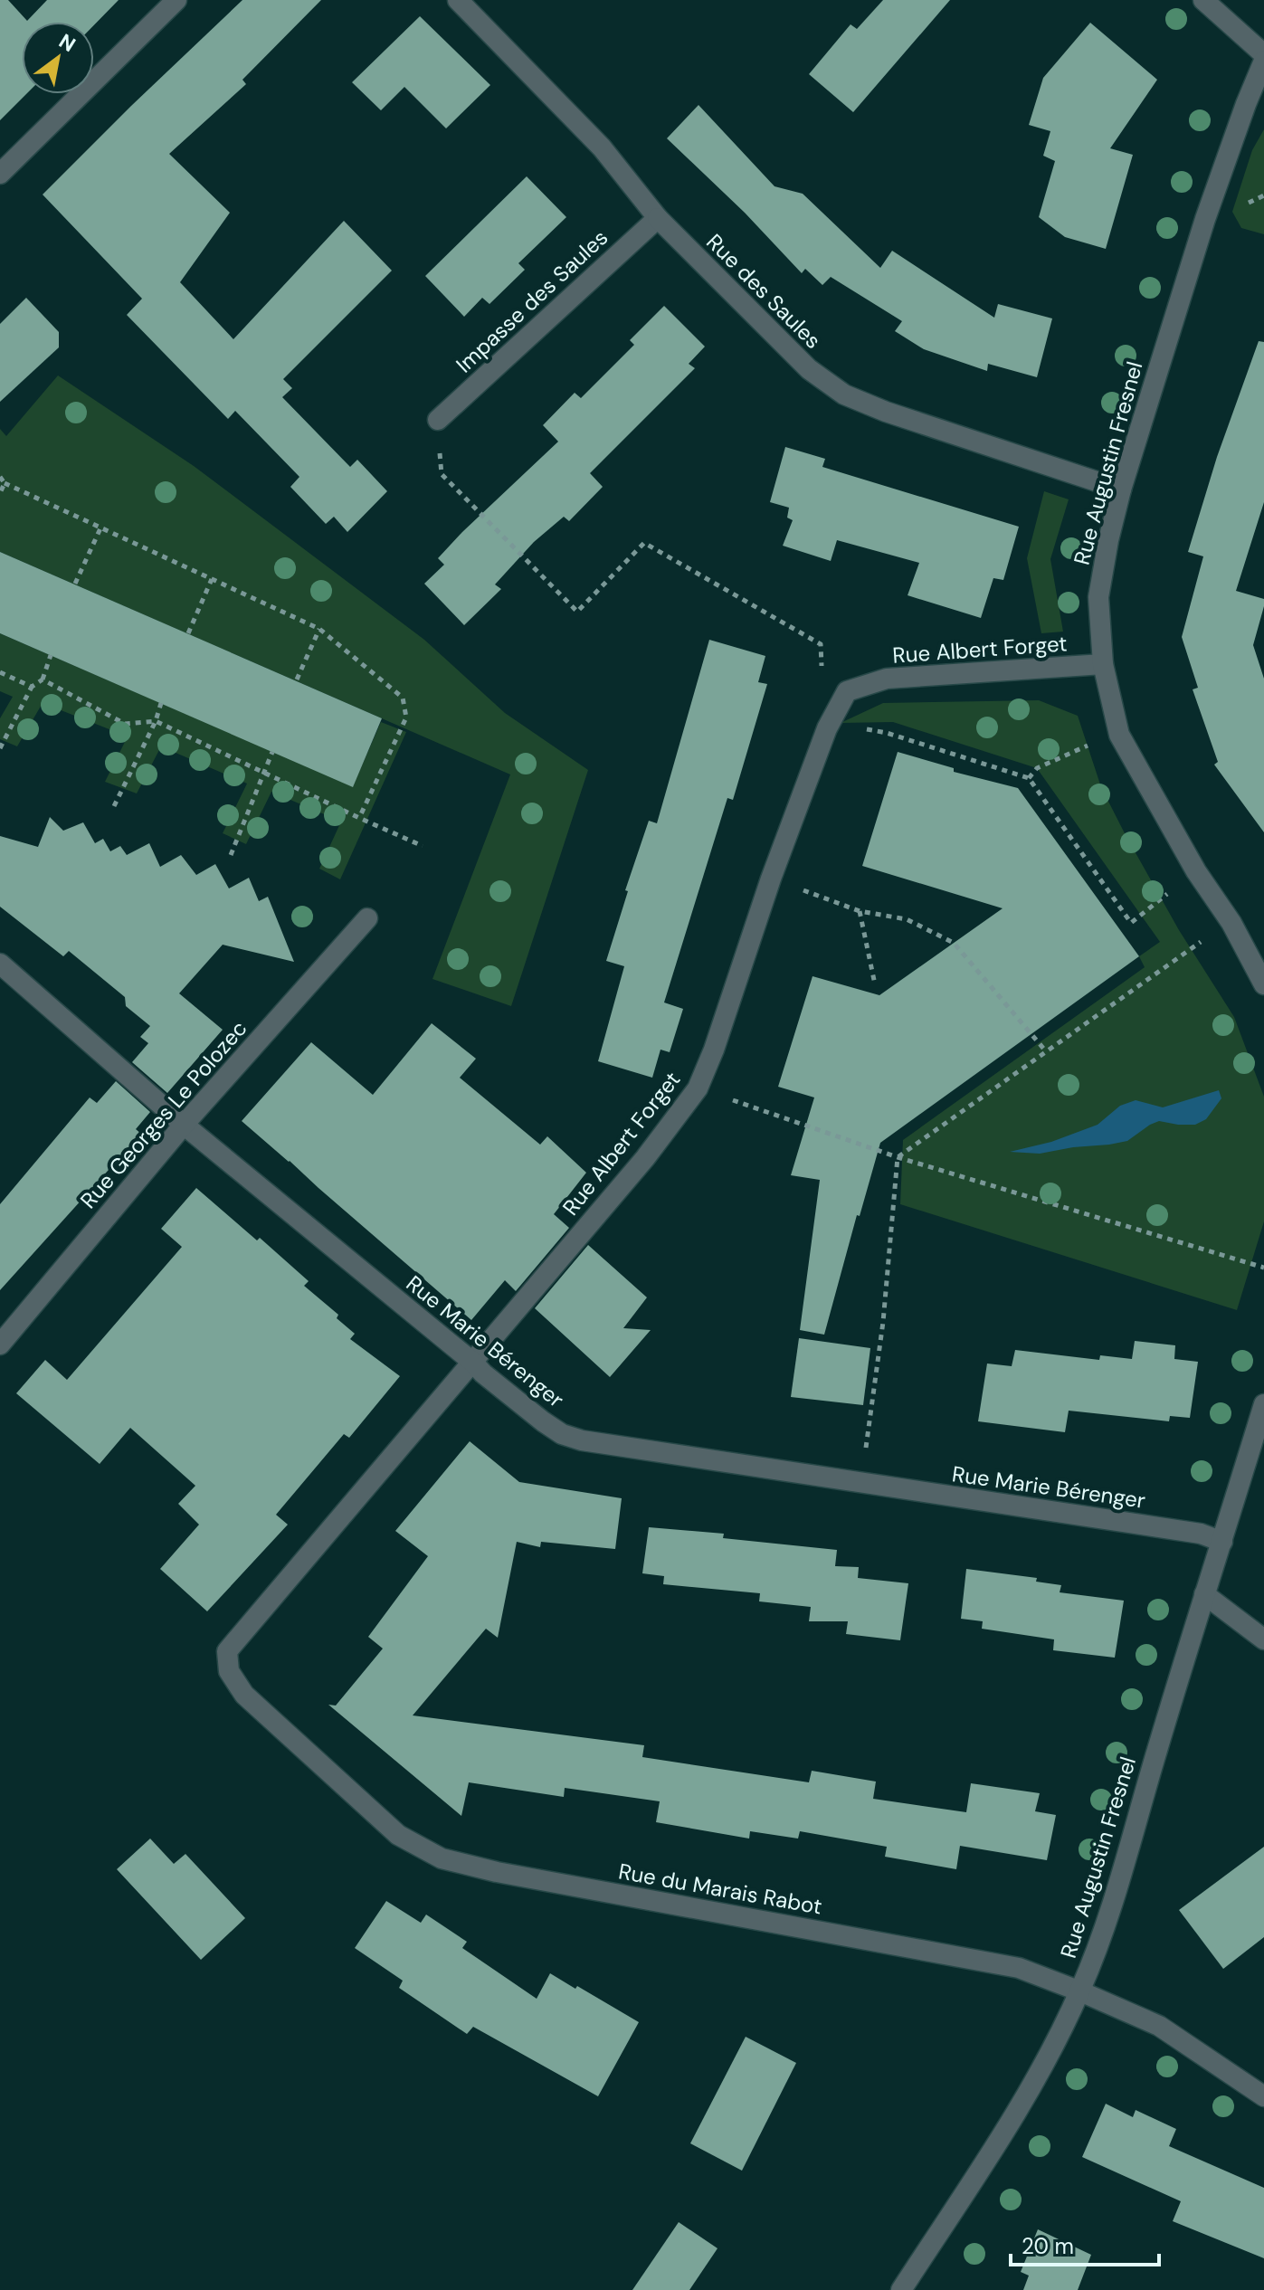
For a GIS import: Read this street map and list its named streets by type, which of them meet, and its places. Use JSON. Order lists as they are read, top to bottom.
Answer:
{
  "streets": {
    "street": [
      "Rue des Saules",
      "Impasse des Saules",
      "Rue Augustin Fresnel",
      "Rue Albert Forget",
      "Rue Georges Le Polozec",
      "Rue Marie Bérenger",
      "Rue du Marais Rabot"
    ]
  },
  "crossings": [
    ["Rue des Saules", "Impasse des Saules"],
    ["Rue des Saules", "Rue Augustin Fresnel"],
    ["Rue Augustin Fresnel", "Rue Albert Forget"],
    ["Rue Augustin Fresnel", "Rue Marie Bérenger"],
    ["Rue Augustin Fresnel", "Rue du Marais Rabot"],
    ["Rue Albert Forget", "Rue Marie Bérenger"],
    ["Rue Albert Forget", "Rue du Marais Rabot"],
    ["Rue Georges Le Polozec", "Rue Marie Bérenger"]
  ],
  "scale_bar": "20 m",
  "north": "top right"
}
